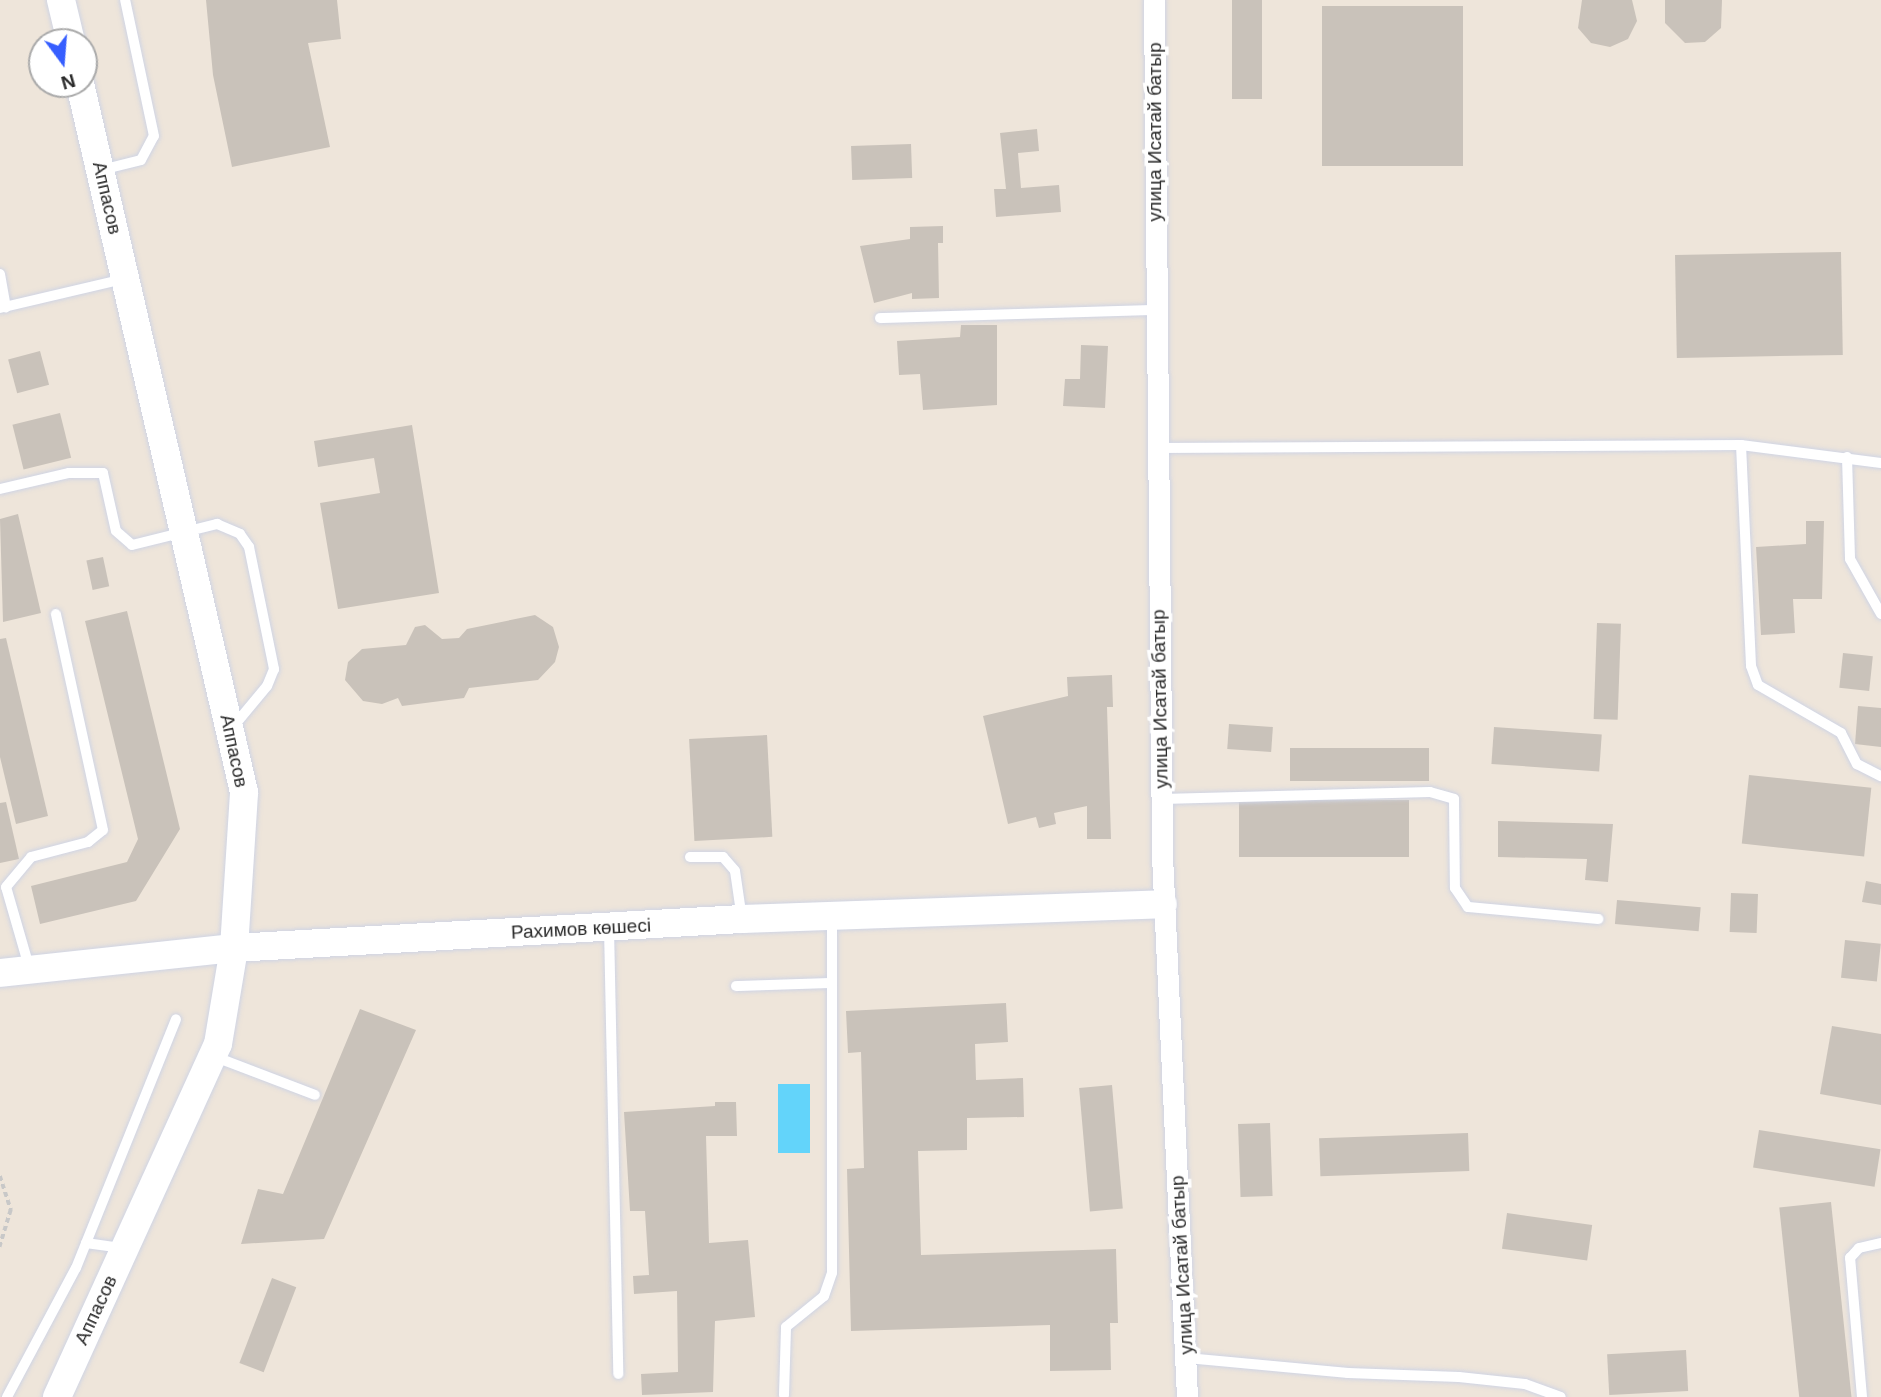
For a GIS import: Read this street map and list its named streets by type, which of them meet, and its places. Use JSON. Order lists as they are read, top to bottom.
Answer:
{
  "streets": {
    "street": ["улица Исатай батыр", "Аппасов", "Рахимов көшесі"]
  },
  "crossings": [
    ["улица Исатай батыр", "Рахимов көшесі"],
    ["Аппасов", "Рахимов көшесі"]
  ],
  "north": "bottom"
}
